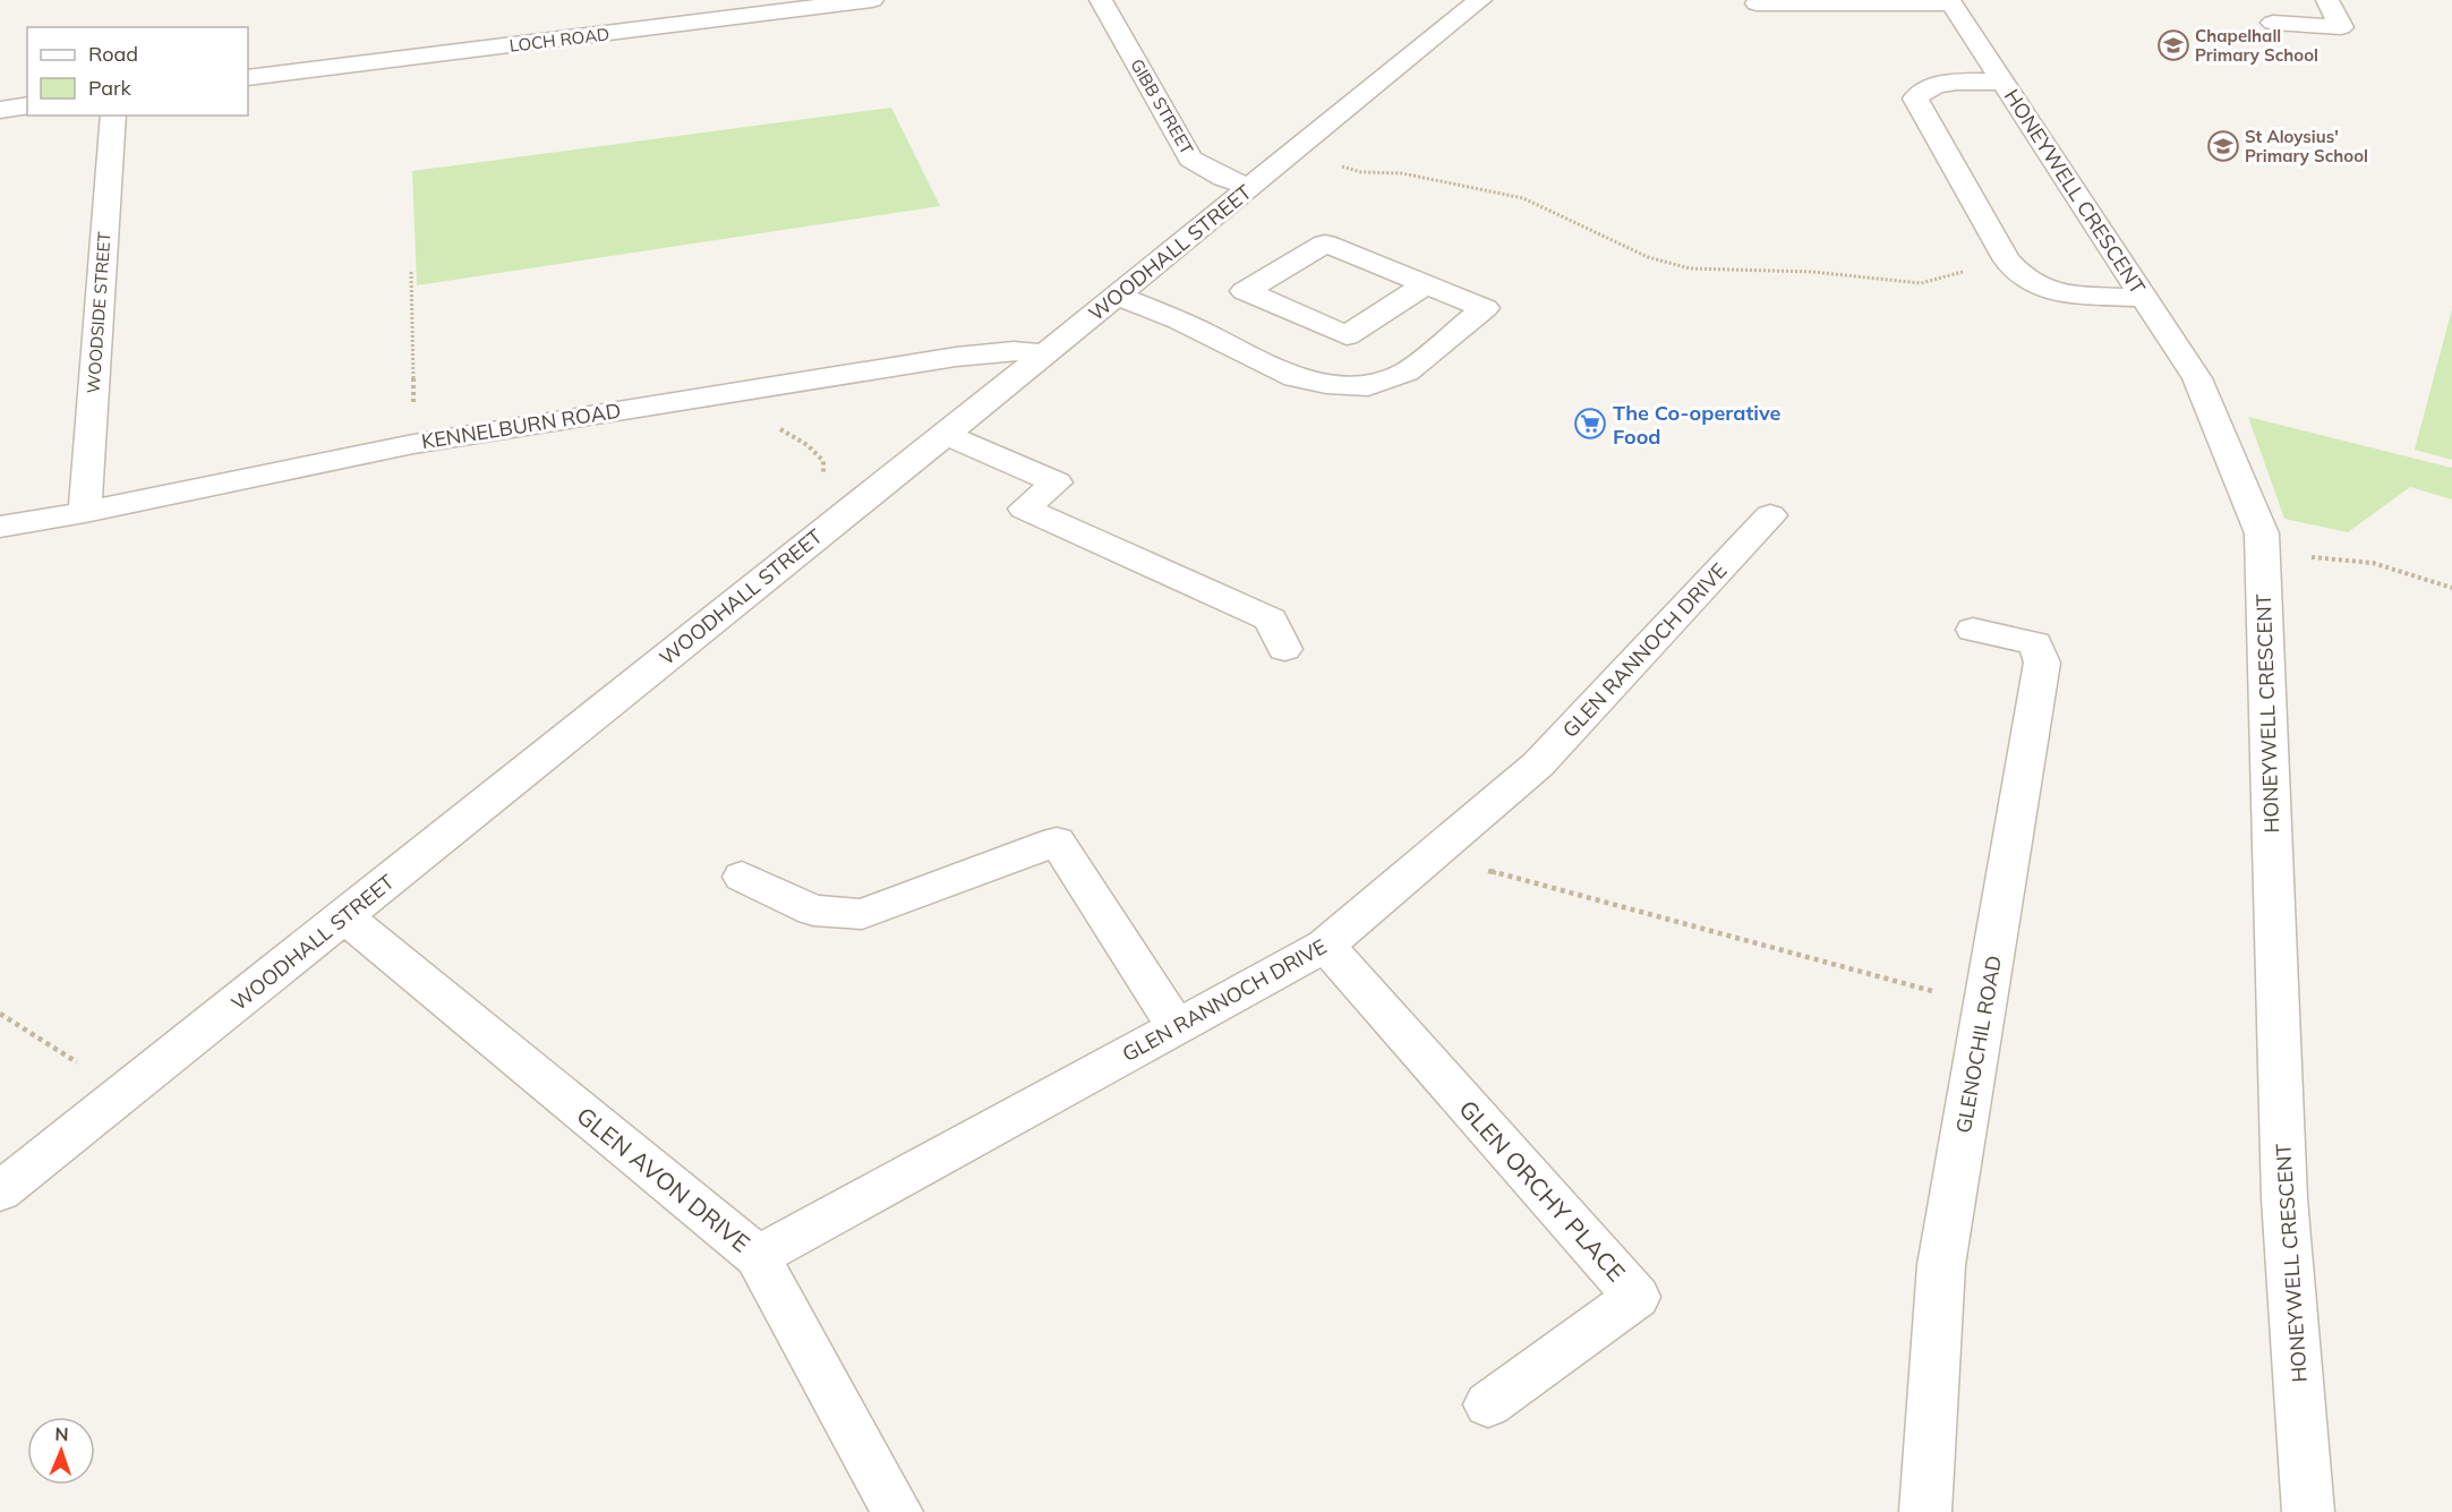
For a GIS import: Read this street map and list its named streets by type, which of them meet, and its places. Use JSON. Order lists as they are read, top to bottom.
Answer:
{
  "streets": {
    "street": [
      "LOCH ROAD",
      "GIBB STREET",
      "HONEYWELL CRESCENT",
      "WOODHALL STREET",
      "WOODSIDE STREET",
      "KENNELBURN ROAD",
      "GLEN RANNOCH DRIVE",
      "GLENOCHIL ROAD",
      "GLEN AVON DRIVE",
      "GLEN ORCHY PLACE"
    ]
  },
  "crossings": [
    ["GIBB STREET", "WOODHALL STREET"],
    ["WOODHALL STREET", "KENNELBURN ROAD"],
    ["WOODHALL STREET", "GLEN AVON DRIVE"],
    ["WOODSIDE STREET", "KENNELBURN ROAD"],
    ["GLEN RANNOCH DRIVE", "GLEN AVON DRIVE"],
    ["GLEN RANNOCH DRIVE", "GLEN ORCHY PLACE"]
  ],
  "places": {
    "school or university": ["Chapelhall Primary School", "St Aloysius' Primary School"],
    "supermarket": ["The Co-operative Food"]
  },
  "legend": ["Road", "Park"],
  "north": "top"
}
